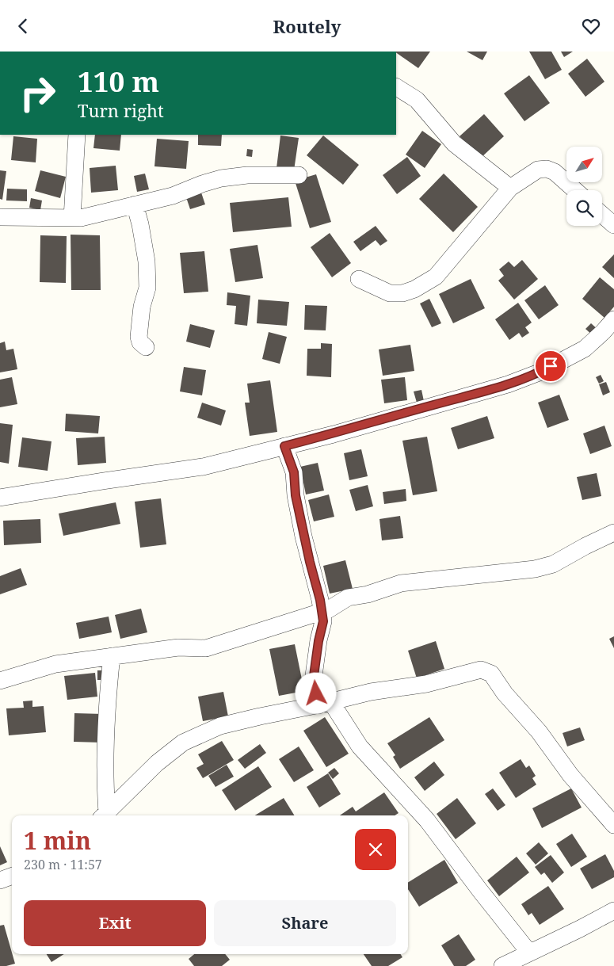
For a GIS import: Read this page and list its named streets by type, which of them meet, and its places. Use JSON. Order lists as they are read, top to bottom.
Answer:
{
  "north": "top right",
  "page": {
    "header": "Routely",
    "turn": ["110 m", "Turn right"],
    "heading": ["1 min", "230 m · 11:57"],
    "buttons": ["Exit", "Share"]
  }
}
